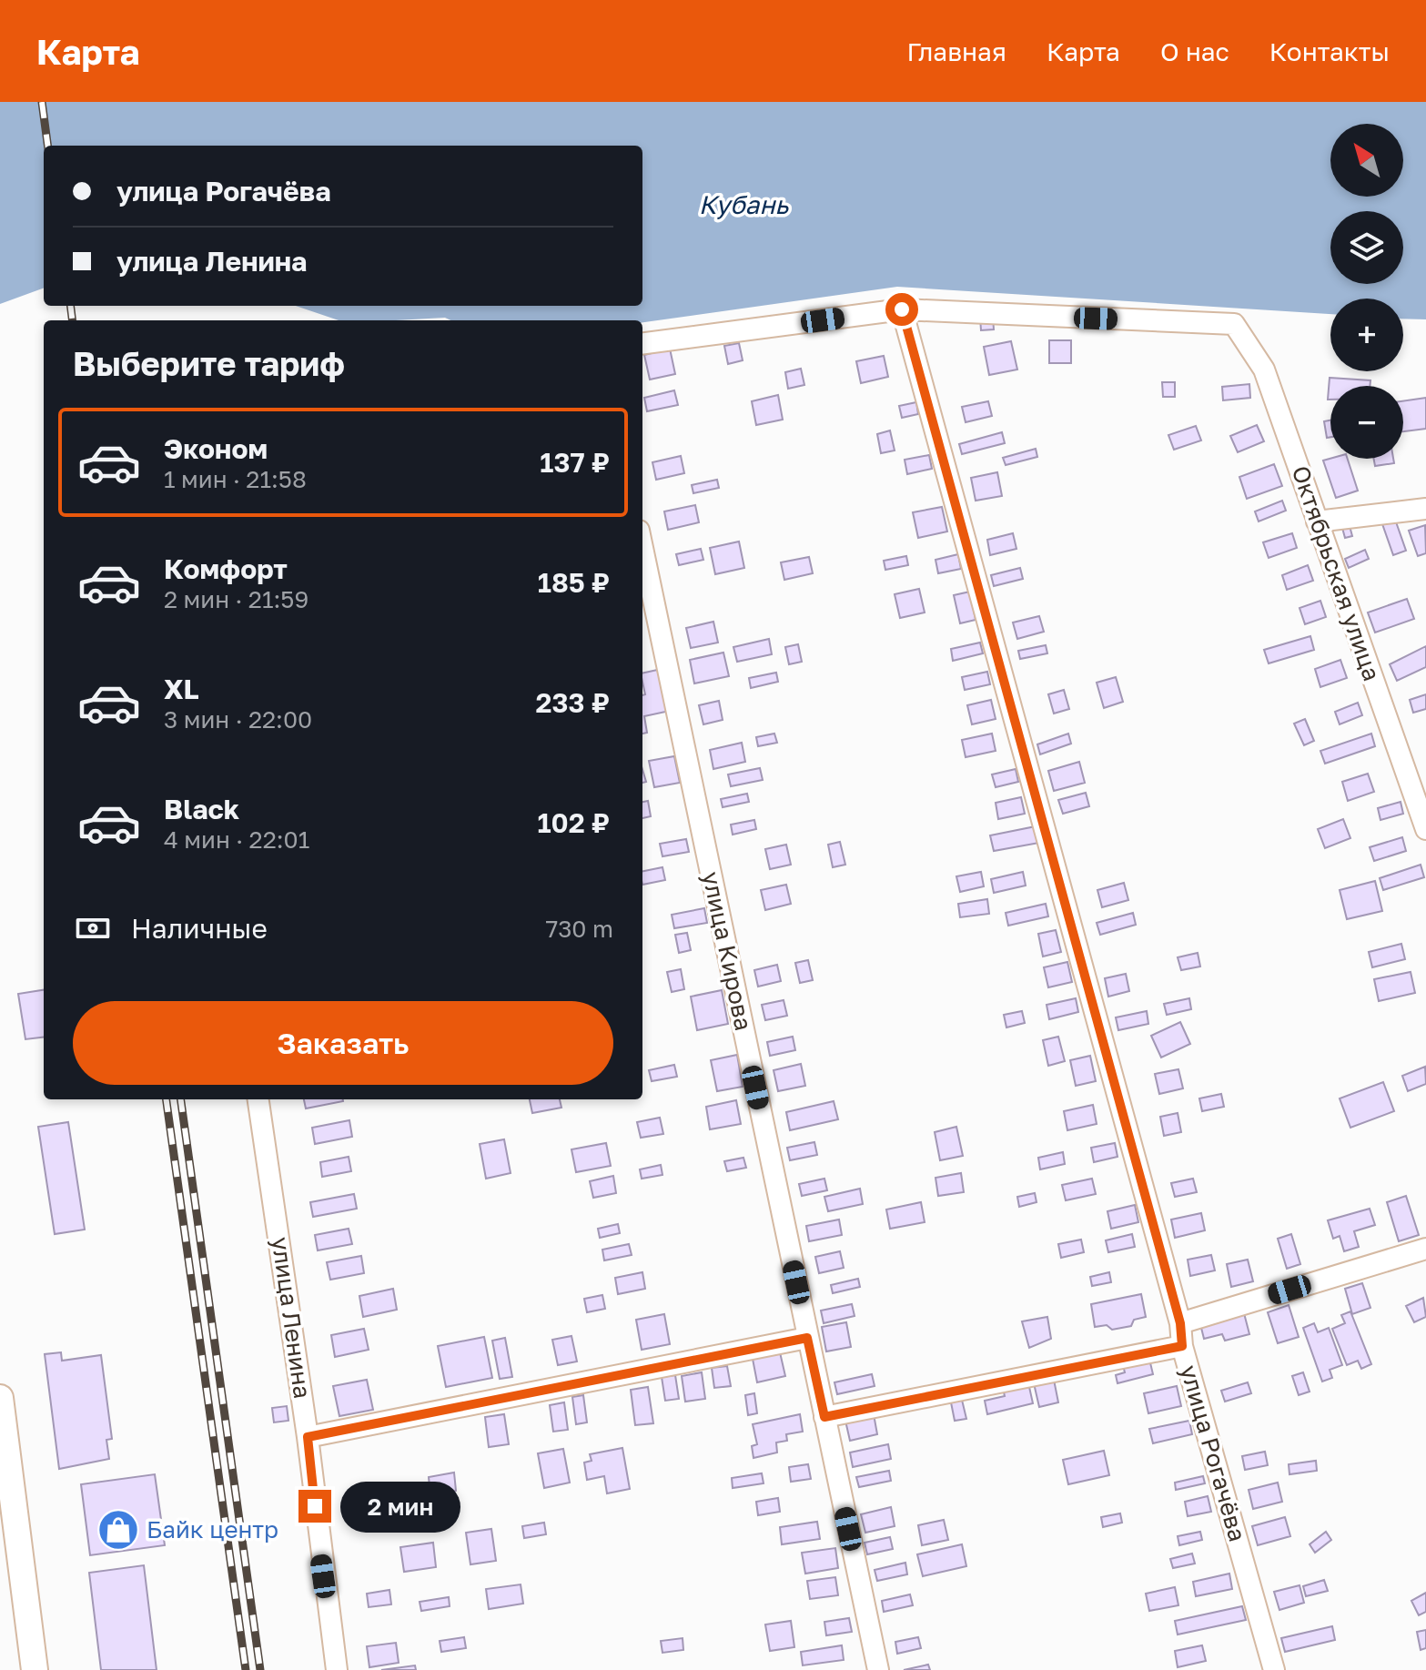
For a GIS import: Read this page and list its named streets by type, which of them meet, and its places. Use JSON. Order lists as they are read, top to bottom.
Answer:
{
  "streets": {
    "street": [
      "Октябрьская улица",
      "улица Кирова",
      "улица Ленина",
      "улица Рогачёва"
    ]
  },
  "crossings": [
    ["Октябрьская улица", "улица Рогачёва"]
  ],
  "water": ["Кубань"],
  "places": {
    "shop": ["Байк центр"]
  },
  "north": "top left",
  "page": {
    "header": "Карта",
    "nav": [
      "Главная",
      "Карта",
      "О нас",
      "Контакты"
    ],
    "map_buttons": ["+", "−"],
    "banner": ["улица Рогачёва", "улица Ленина"],
    "heading": "Выберите тариф",
    "list": [
      {
        "name": "Эконом",
        "note": "1 мин · 21:58",
        "value": "137 ₽"
      },
      {
        "name": "Комфорт",
        "note": "2 мин · 21:59",
        "value": "185 ₽"
      },
      {
        "name": "XL",
        "note": "3 мин · 22:00",
        "value": "233 ₽"
      },
      {
        "name": "Black",
        "note": "4 мин · 22:01",
        "value": "102 ₽"
      }
    ],
    "pay": ["Наличные", "730 m"],
    "buttons": "Заказать",
    "bubble": "2 мин"
  }
}
